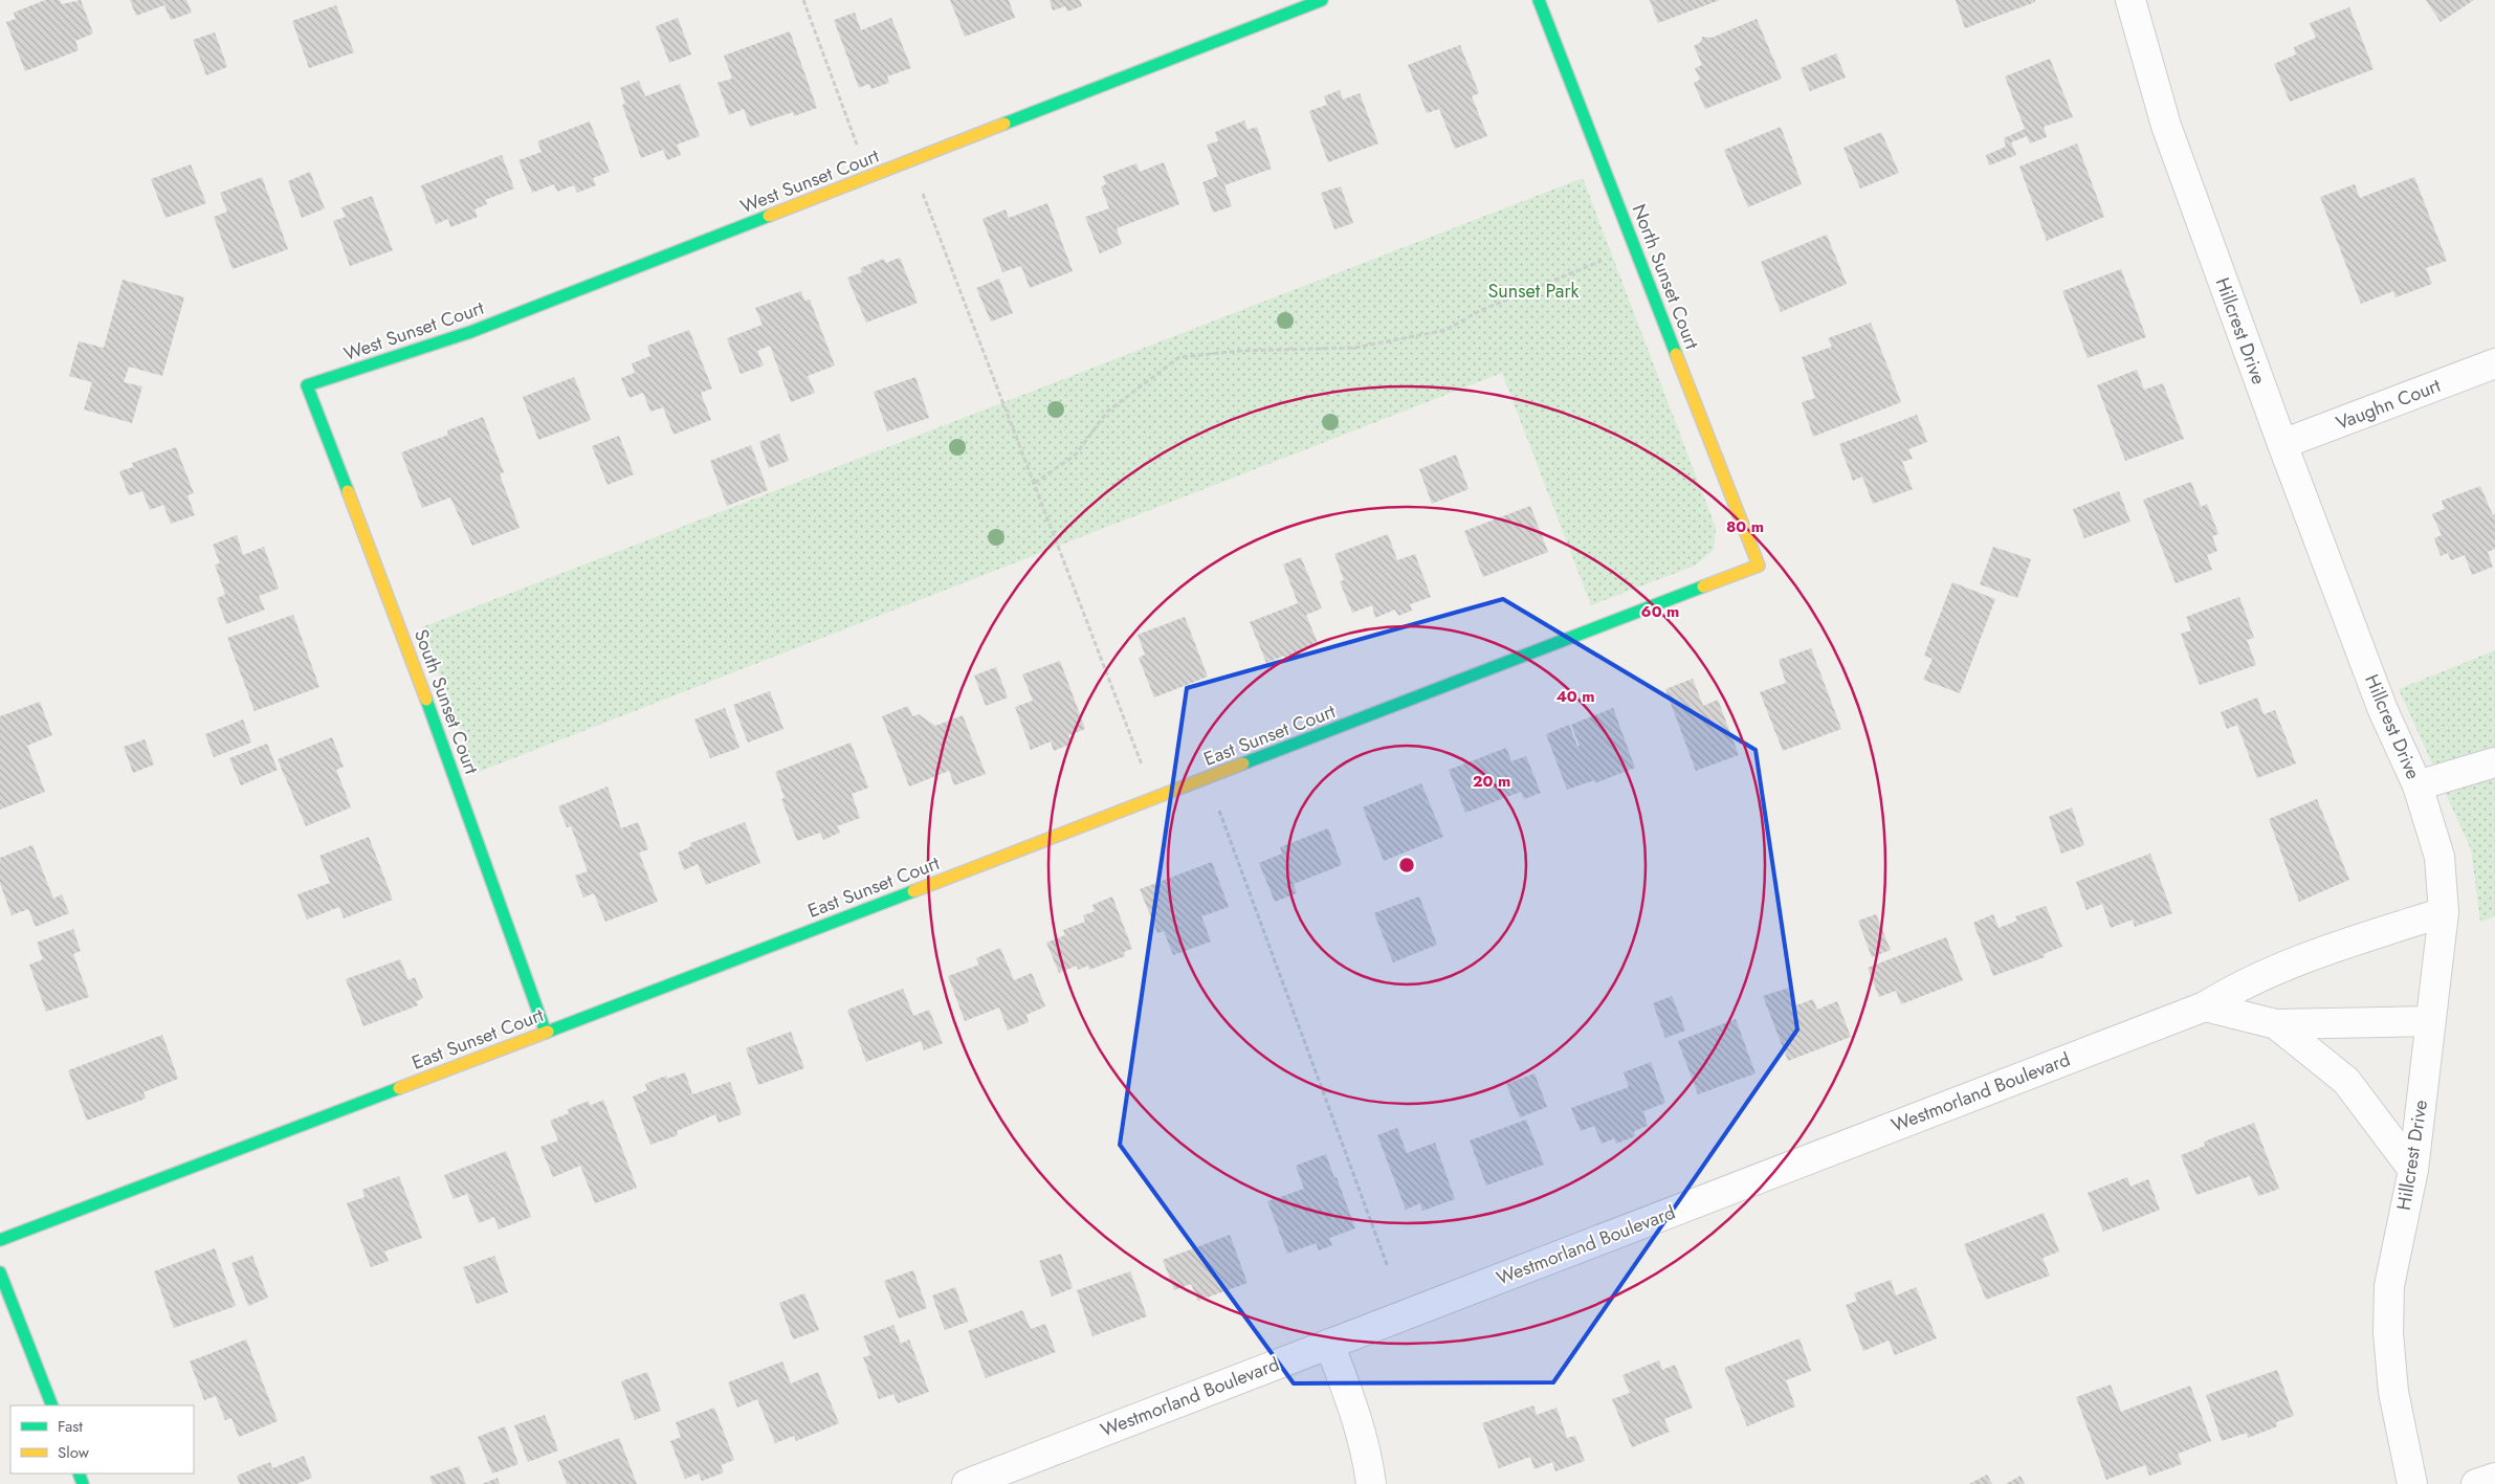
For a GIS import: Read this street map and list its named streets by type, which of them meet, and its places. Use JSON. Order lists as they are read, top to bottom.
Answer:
{
  "streets": {
    "street": [
      "West Sunset Court",
      "North Sunset Court",
      "Hillcrest Drive",
      "Vaughn Court",
      "South Sunset Court",
      "East Sunset Court",
      "Westmorland Boulevard"
    ]
  },
  "crossings": [
    ["West Sunset Court", "South Sunset Court"],
    ["North Sunset Court", "East Sunset Court"],
    ["Hillcrest Drive", "Vaughn Court"],
    ["Hillcrest Drive", "Westmorland Boulevard"],
    ["South Sunset Court", "East Sunset Court"]
  ],
  "parks": ["Sunset Park"],
  "legend": ["Fast", "Slow"],
  "rings": [
    "80 m",
    "60 m",
    "40 m",
    "20 m"
  ]
}
